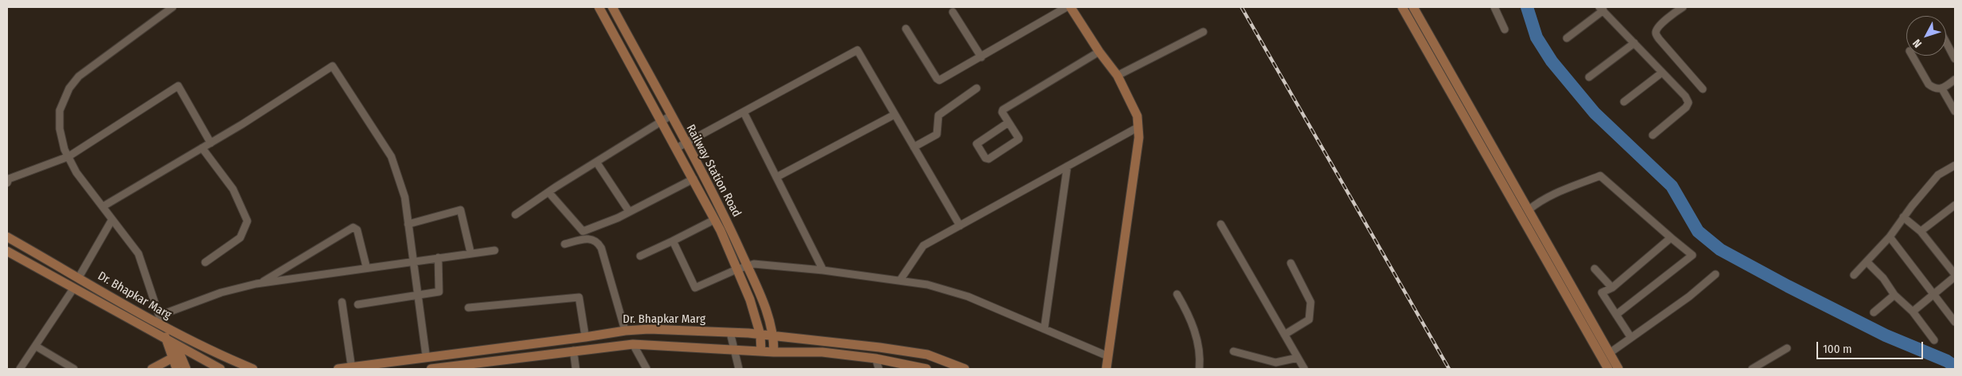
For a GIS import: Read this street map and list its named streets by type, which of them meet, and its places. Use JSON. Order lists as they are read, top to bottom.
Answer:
{
  "streets": {
    "street": ["Railway Station Road", "Dr. Bhapkar Marg"]
  },
  "crossings": [
    ["Railway Station Road", "Dr. Bhapkar Marg"]
  ],
  "scale_bar": "100 m",
  "north": "bottom left"
}
